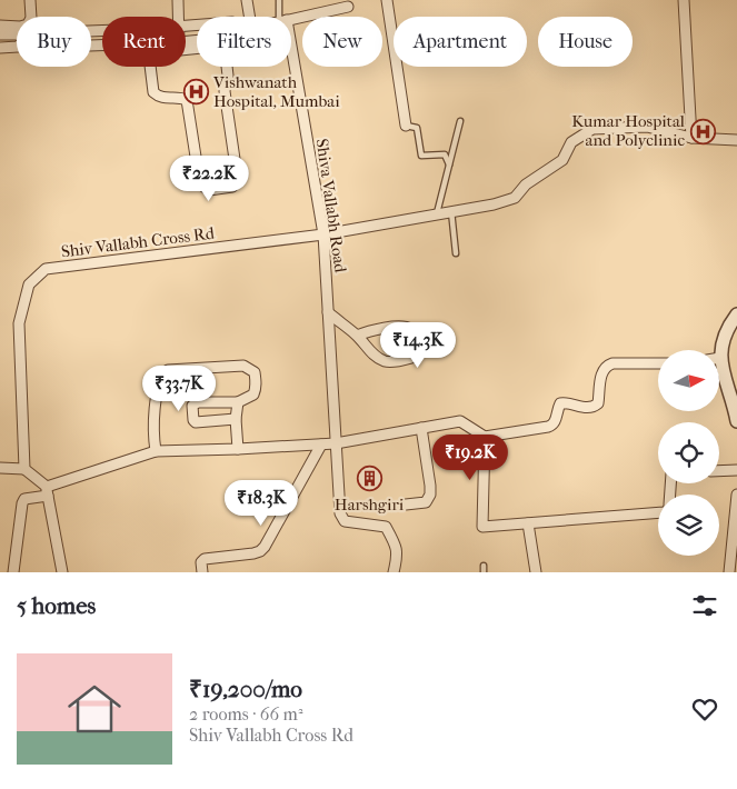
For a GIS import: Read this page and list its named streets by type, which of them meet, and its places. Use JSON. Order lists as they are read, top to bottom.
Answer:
{
  "streets": {
    "street": ["Shiva Vallabh Road", "Shiv Vallabh Cross Rd"]
  },
  "crossings": [
    ["Shiva Vallabh Road", "Shiv Vallabh Cross Rd"]
  ],
  "places": {
    "hospital": ["Vishwanath Hospital, Mumbai", "Kumar Hospital and Polyclinic"],
    "building": ["Harshgiri"]
  },
  "north": "right",
  "page": {
    "chip": [
      "Buy",
      "Rent",
      "Filters",
      "New",
      "Apartment",
      "House"
    ],
    "price": [
      "₹22.2K",
      "₹14.3K",
      "₹33.7K",
      "₹19.2K",
      "₹18.3K"
    ],
    "heading": "5 homes",
    "list": [
      {
        "name": "₹19,200/mo",
        "note": "2 rooms · 66 m² · Shiv Vallabh Cross Rd"
      }
    ]
  }
}
